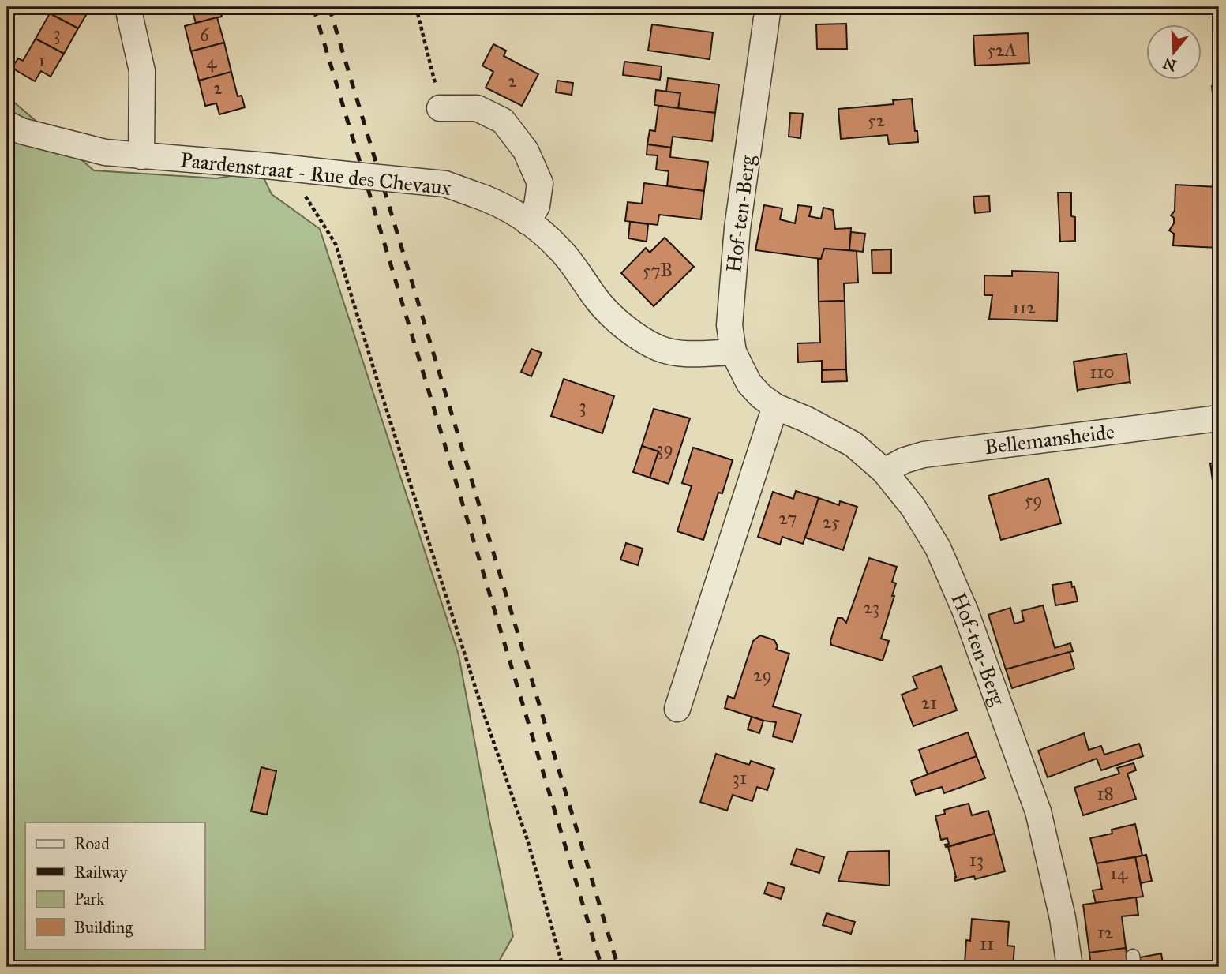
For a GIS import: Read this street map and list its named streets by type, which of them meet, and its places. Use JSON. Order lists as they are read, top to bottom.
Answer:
{
  "streets": {
    "street": ["Paardenstraat - Rue des Chevaux", "Hof-ten-Berg", "Bellemansheide"]
  },
  "crossings": [
    ["Paardenstraat - Rue des Chevaux", "Hof-ten-Berg"],
    ["Hof-ten-Berg", "Bellemansheide"]
  ],
  "house_numbers": [
    "3",
    "6",
    "52A",
    "1",
    "4",
    "2",
    "2",
    "52",
    "57B",
    "112",
    "110",
    "3",
    "39",
    "59",
    "27",
    "25",
    "23",
    "29",
    "21",
    "31",
    "18",
    "13",
    "14",
    "12",
    "11"
  ],
  "legend": [
    "Road",
    "Railway",
    "Park",
    "Building"
  ],
  "north": "bottom"
}
